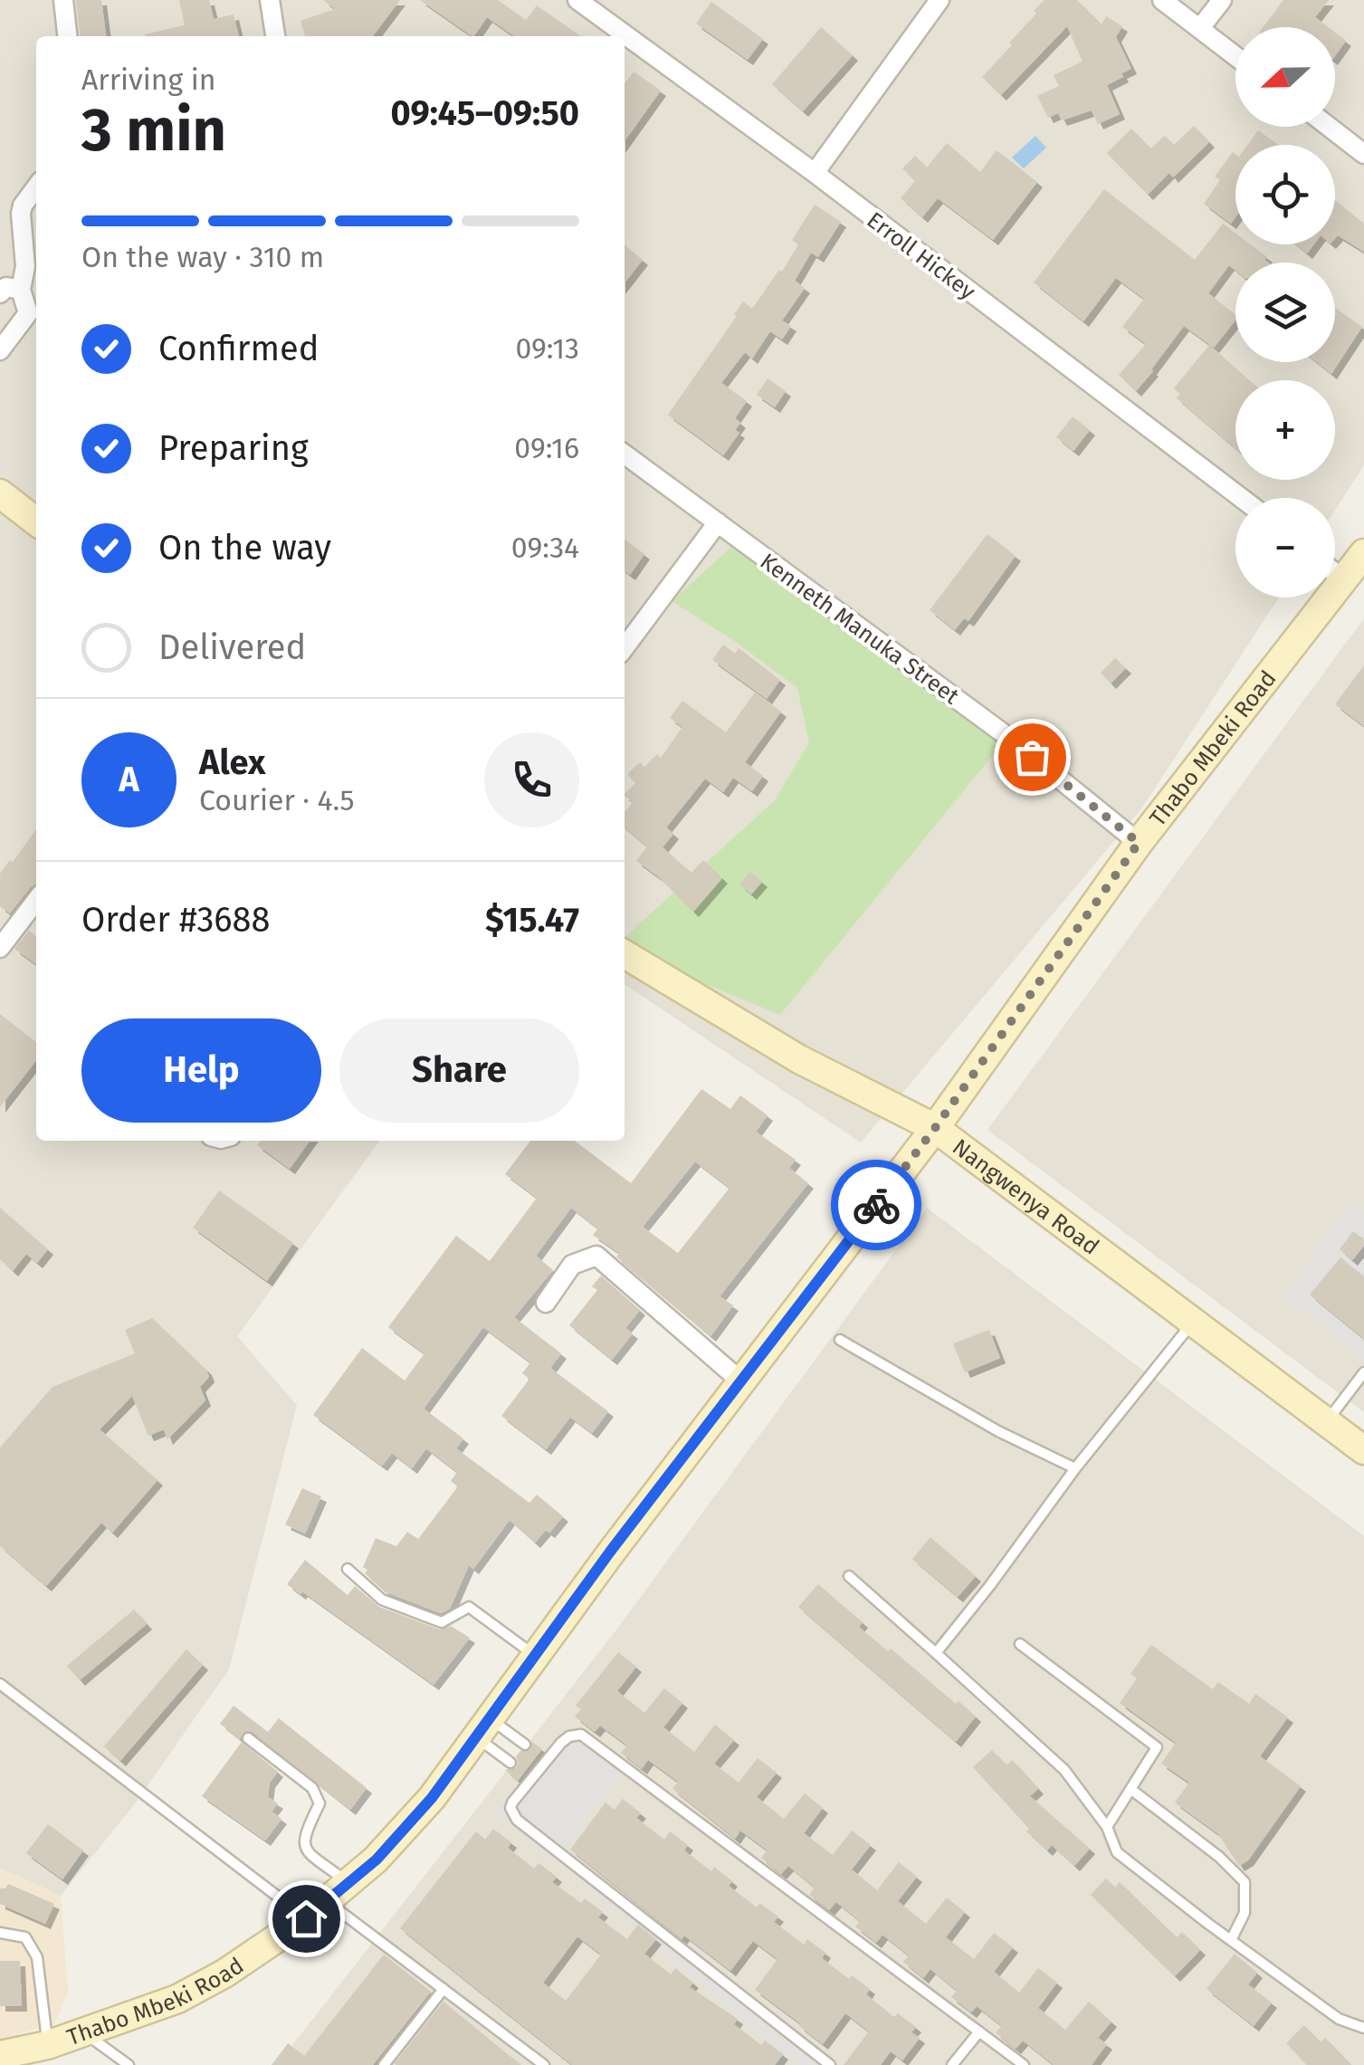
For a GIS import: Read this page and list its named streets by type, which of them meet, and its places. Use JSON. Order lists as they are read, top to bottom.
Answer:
{
  "streets": {
    "main road": ["Thabo Mbeki Road", "Nangwenya Road"],
    "street": ["Erroll Hickey", "Kenneth Manuka Street"]
  },
  "crossings": [
    ["Kenneth Manuka Street", "Thabo Mbeki Road"],
    ["Thabo Mbeki Road", "Nangwenya Road"]
  ],
  "north": "left",
  "page": {
    "map_buttons": ["+", "−"],
    "heading": ["3 min", "Arriving in", "09:45–09:50"],
    "panel": [
      "Alex",
      "Courier · 4.5",
      "Order #3688",
      "$15.47"
    ],
    "bar": "On the way · 310 m",
    "list": [
      ["Confirmed", "09:13"],
      ["Preparing", "09:16"],
      ["On the way", "09:34"],
      "Delivered"
    ],
    "round": "A",
    "buttons": ["Help", "Share"]
  }
}
